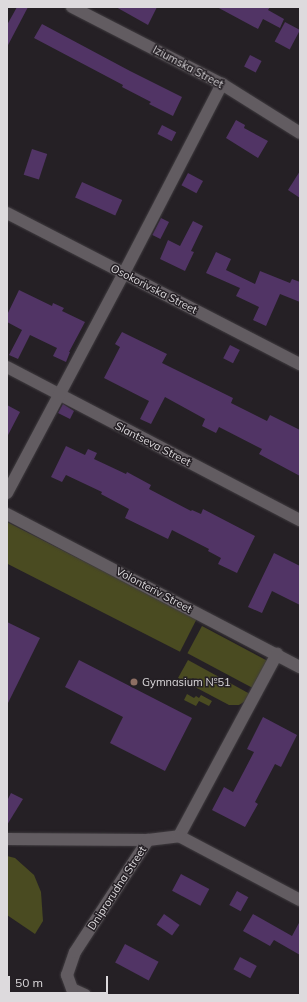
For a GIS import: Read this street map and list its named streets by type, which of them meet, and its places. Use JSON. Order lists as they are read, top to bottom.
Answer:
{
  "streets": {
    "street": [
      "Iziumska Street",
      "Osokorivska Street",
      "Slantseva Street",
      "Volonteriv Street",
      "Dniprorudna Street"
    ]
  },
  "places": ["Gymnasium №51"],
  "scale_bar": "50 m"
}
